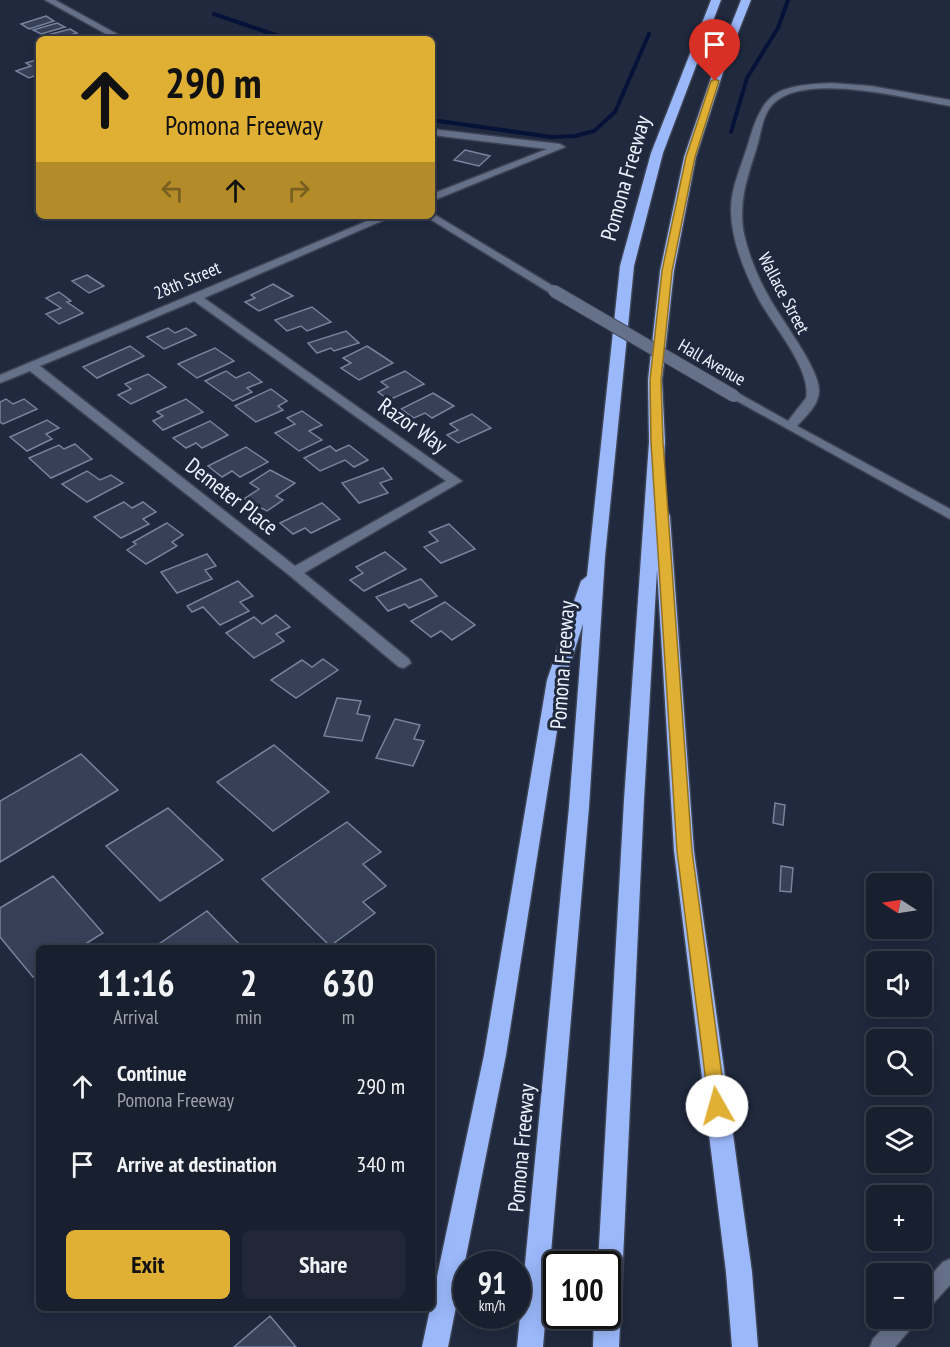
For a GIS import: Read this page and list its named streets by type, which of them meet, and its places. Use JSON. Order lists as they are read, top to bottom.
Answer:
{
  "streets": {
    "highway": ["Pomona Freeway"],
    "street": [
      "28th Street",
      "Wallace Street",
      "Hall Avenue",
      "Razor Way",
      "Demeter Place"
    ]
  },
  "crossings": [
    ["28th Street", "Razor Way"],
    ["28th Street", "Demeter Place"],
    ["Wallace Street", "Hall Avenue"],
    ["Razor Way", "Demeter Place"]
  ],
  "north": "left",
  "page": {
    "turn": ["290 m", "Pomona Freeway"],
    "map_buttons": ["+", "−"],
    "eta": [
      "11:16",
      "Arrival",
      "2",
      "min",
      "630",
      "m"
    ],
    "list": [
      {
        "name": "Continue",
        "note": "Pomona Freeway",
        "value": "290 m"
      },
      {
        "name": "Arrive at destination",
        "value": "340 m"
      }
    ],
    "buttons": ["Exit", "Share"],
    "speed": "91 km/h",
    "limit": "100"
  }
}
